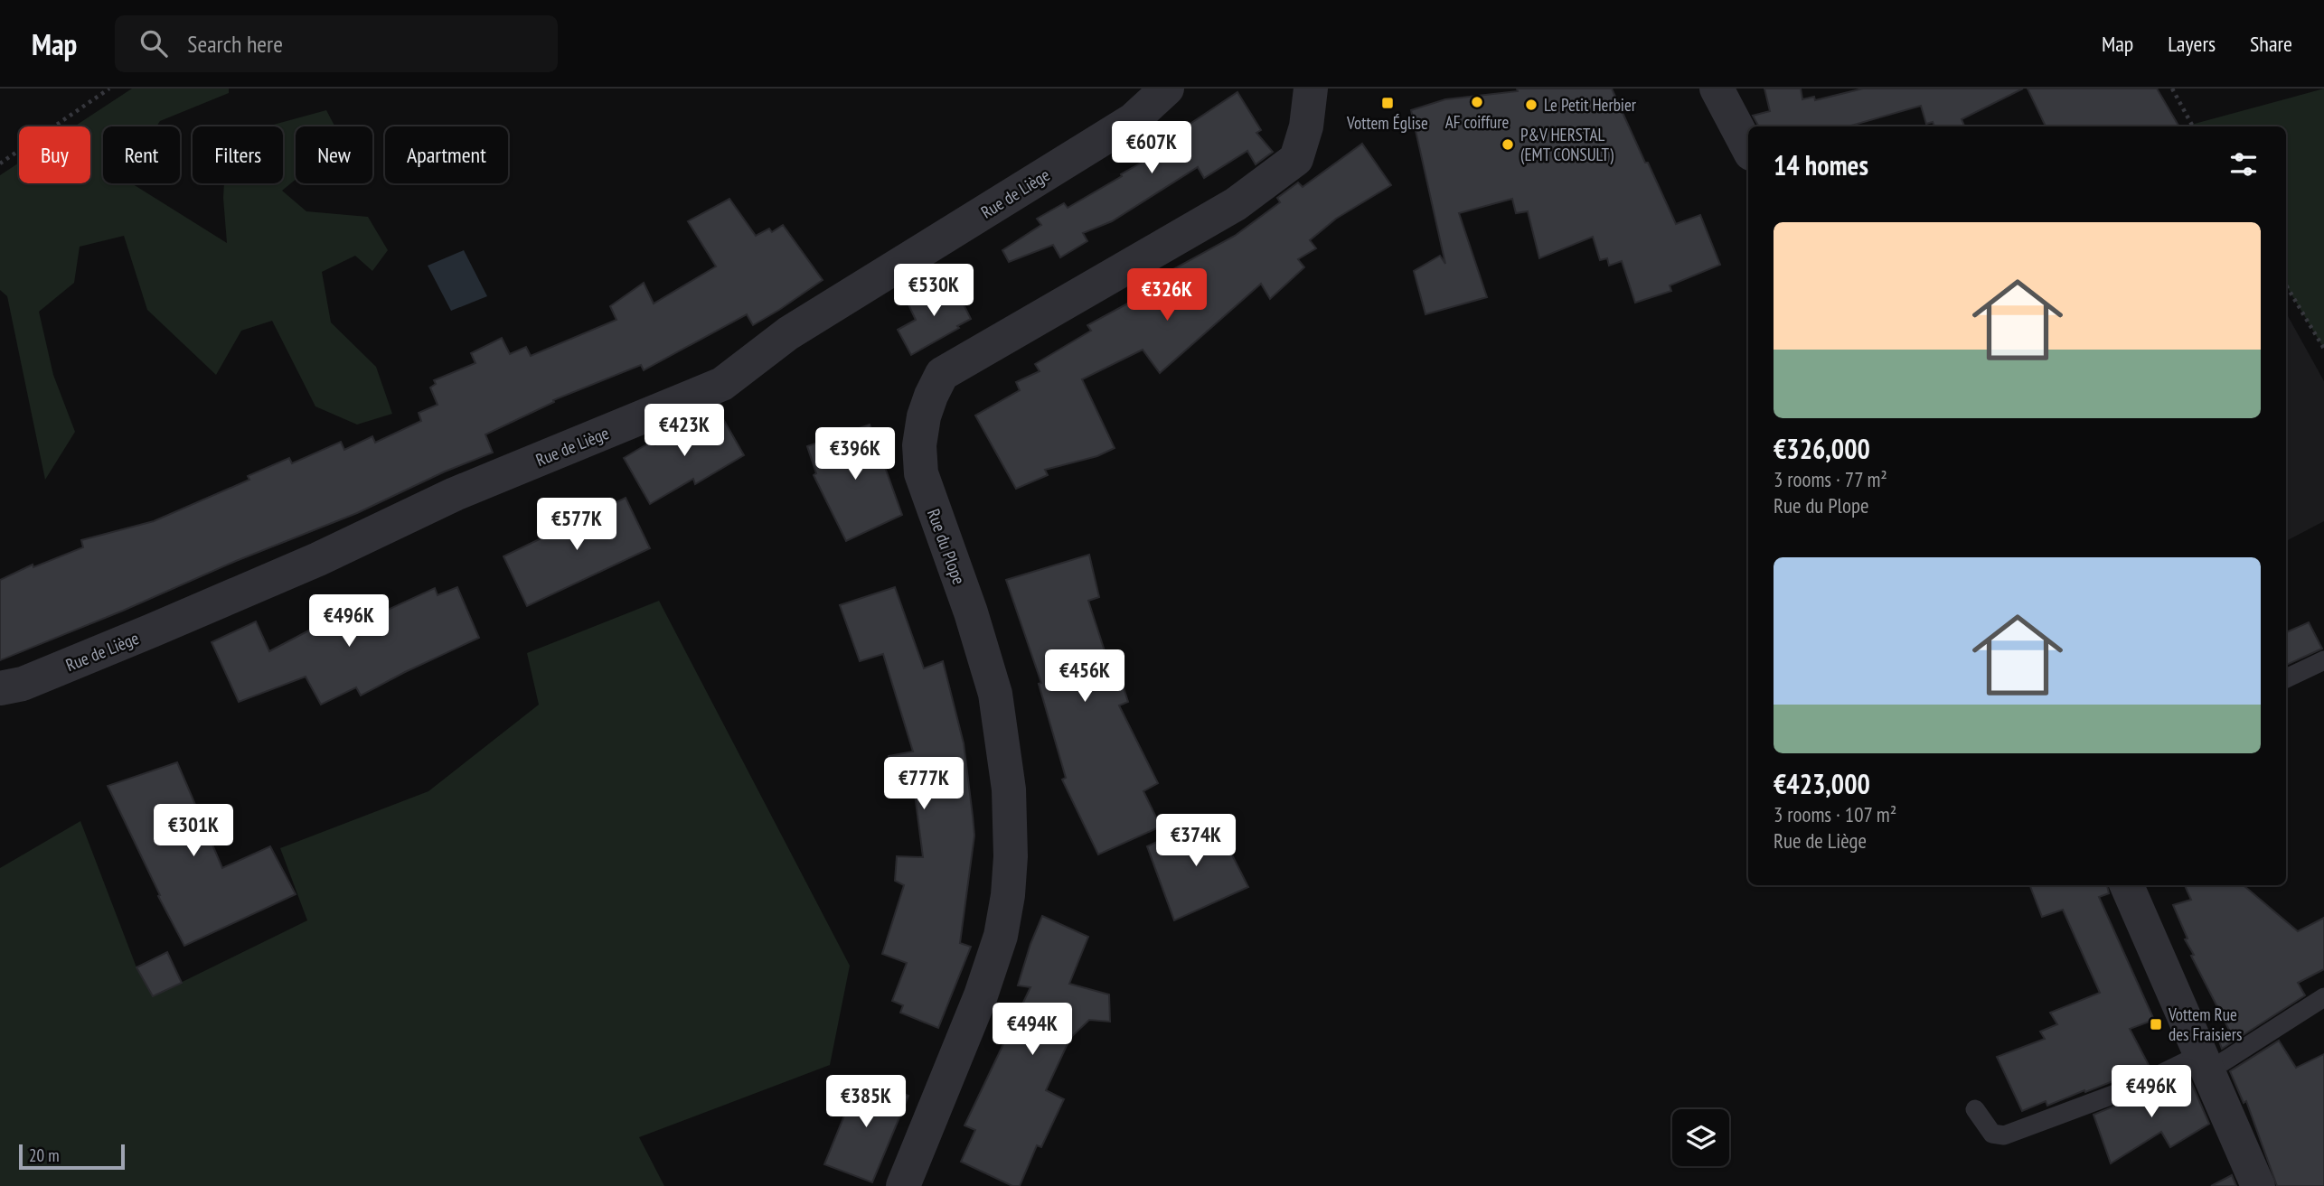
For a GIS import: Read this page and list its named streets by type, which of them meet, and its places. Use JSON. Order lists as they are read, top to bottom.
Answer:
{
  "streets": {
    "street": ["Rue de Liège", "Rue du Plope"]
  },
  "places": {
    "other": ["AF coiffure", "Le Petit Herbier", "P&V HERSTAL (EMT CONSULT)"],
    "transit": ["Vottem Église", "Vottem Rue des Fraisiers"]
  },
  "scale_bar": "20 m",
  "page": {
    "header": "Map",
    "search": "Search here",
    "nav": ["Map", "Layers", "Share"],
    "price": [
      "€607K",
      "€530K",
      "€326K",
      "€423K",
      "€396K",
      "€577K",
      "€496K",
      "€456K",
      "€777K",
      "€301K",
      "€374K",
      "€494K",
      "€496K",
      "€385K"
    ],
    "chip": [
      "Buy",
      "Rent",
      "Filters",
      "New",
      "Apartment"
    ],
    "heading": "14 homes",
    "list": [
      {
        "name": "€326,000",
        "note": "3 rooms · 77 m² · Rue du Plope"
      },
      {
        "name": "€423,000",
        "note": "3 rooms · 107 m² · Rue de Liège"
      }
    ],
    "scale": "20 m"
  }
}
